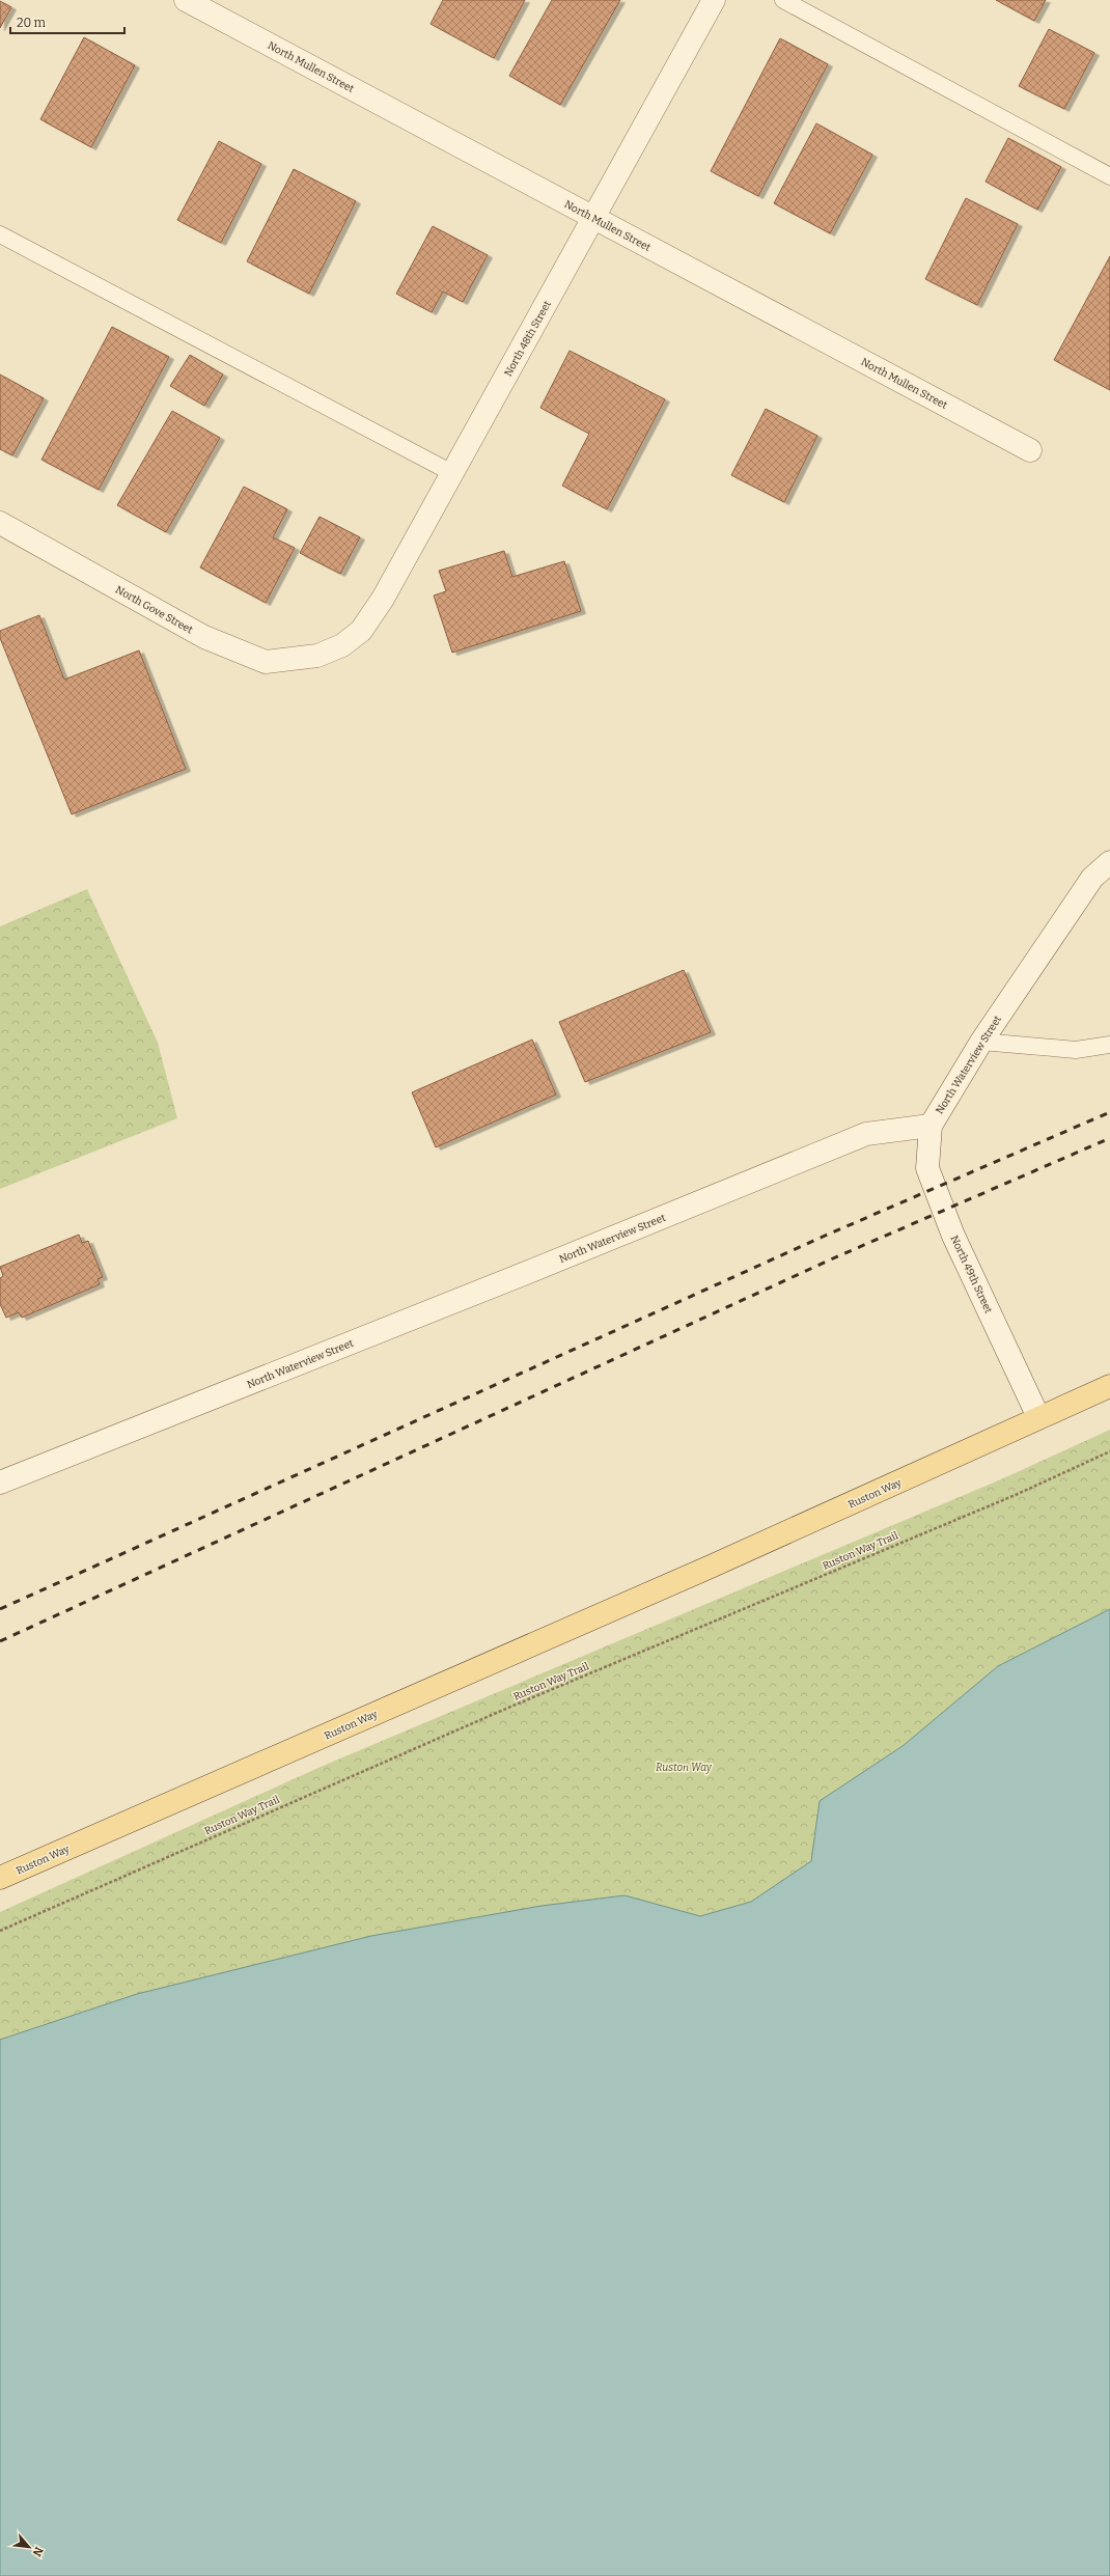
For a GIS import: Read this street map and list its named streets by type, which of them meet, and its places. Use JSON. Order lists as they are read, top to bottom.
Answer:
{
  "streets": {
    "main road": ["Ruston Way"],
    "street": [
      "North Mullen Street",
      "North 48th Street",
      "North Gove Street",
      "North Waterview Street",
      "North 49th Street"
    ],
    "path": ["Ruston Way Trail"]
  },
  "crossings": [
    ["North Mullen Street", "North 48th Street"],
    ["North 48th Street", "North Gove Street"],
    ["North Waterview Street", "North 49th Street"],
    ["North 49th Street", "Ruston Way"]
  ],
  "parks": ["Ruston Way"],
  "scale_bar": "20 m",
  "north": "bottom right"
}
